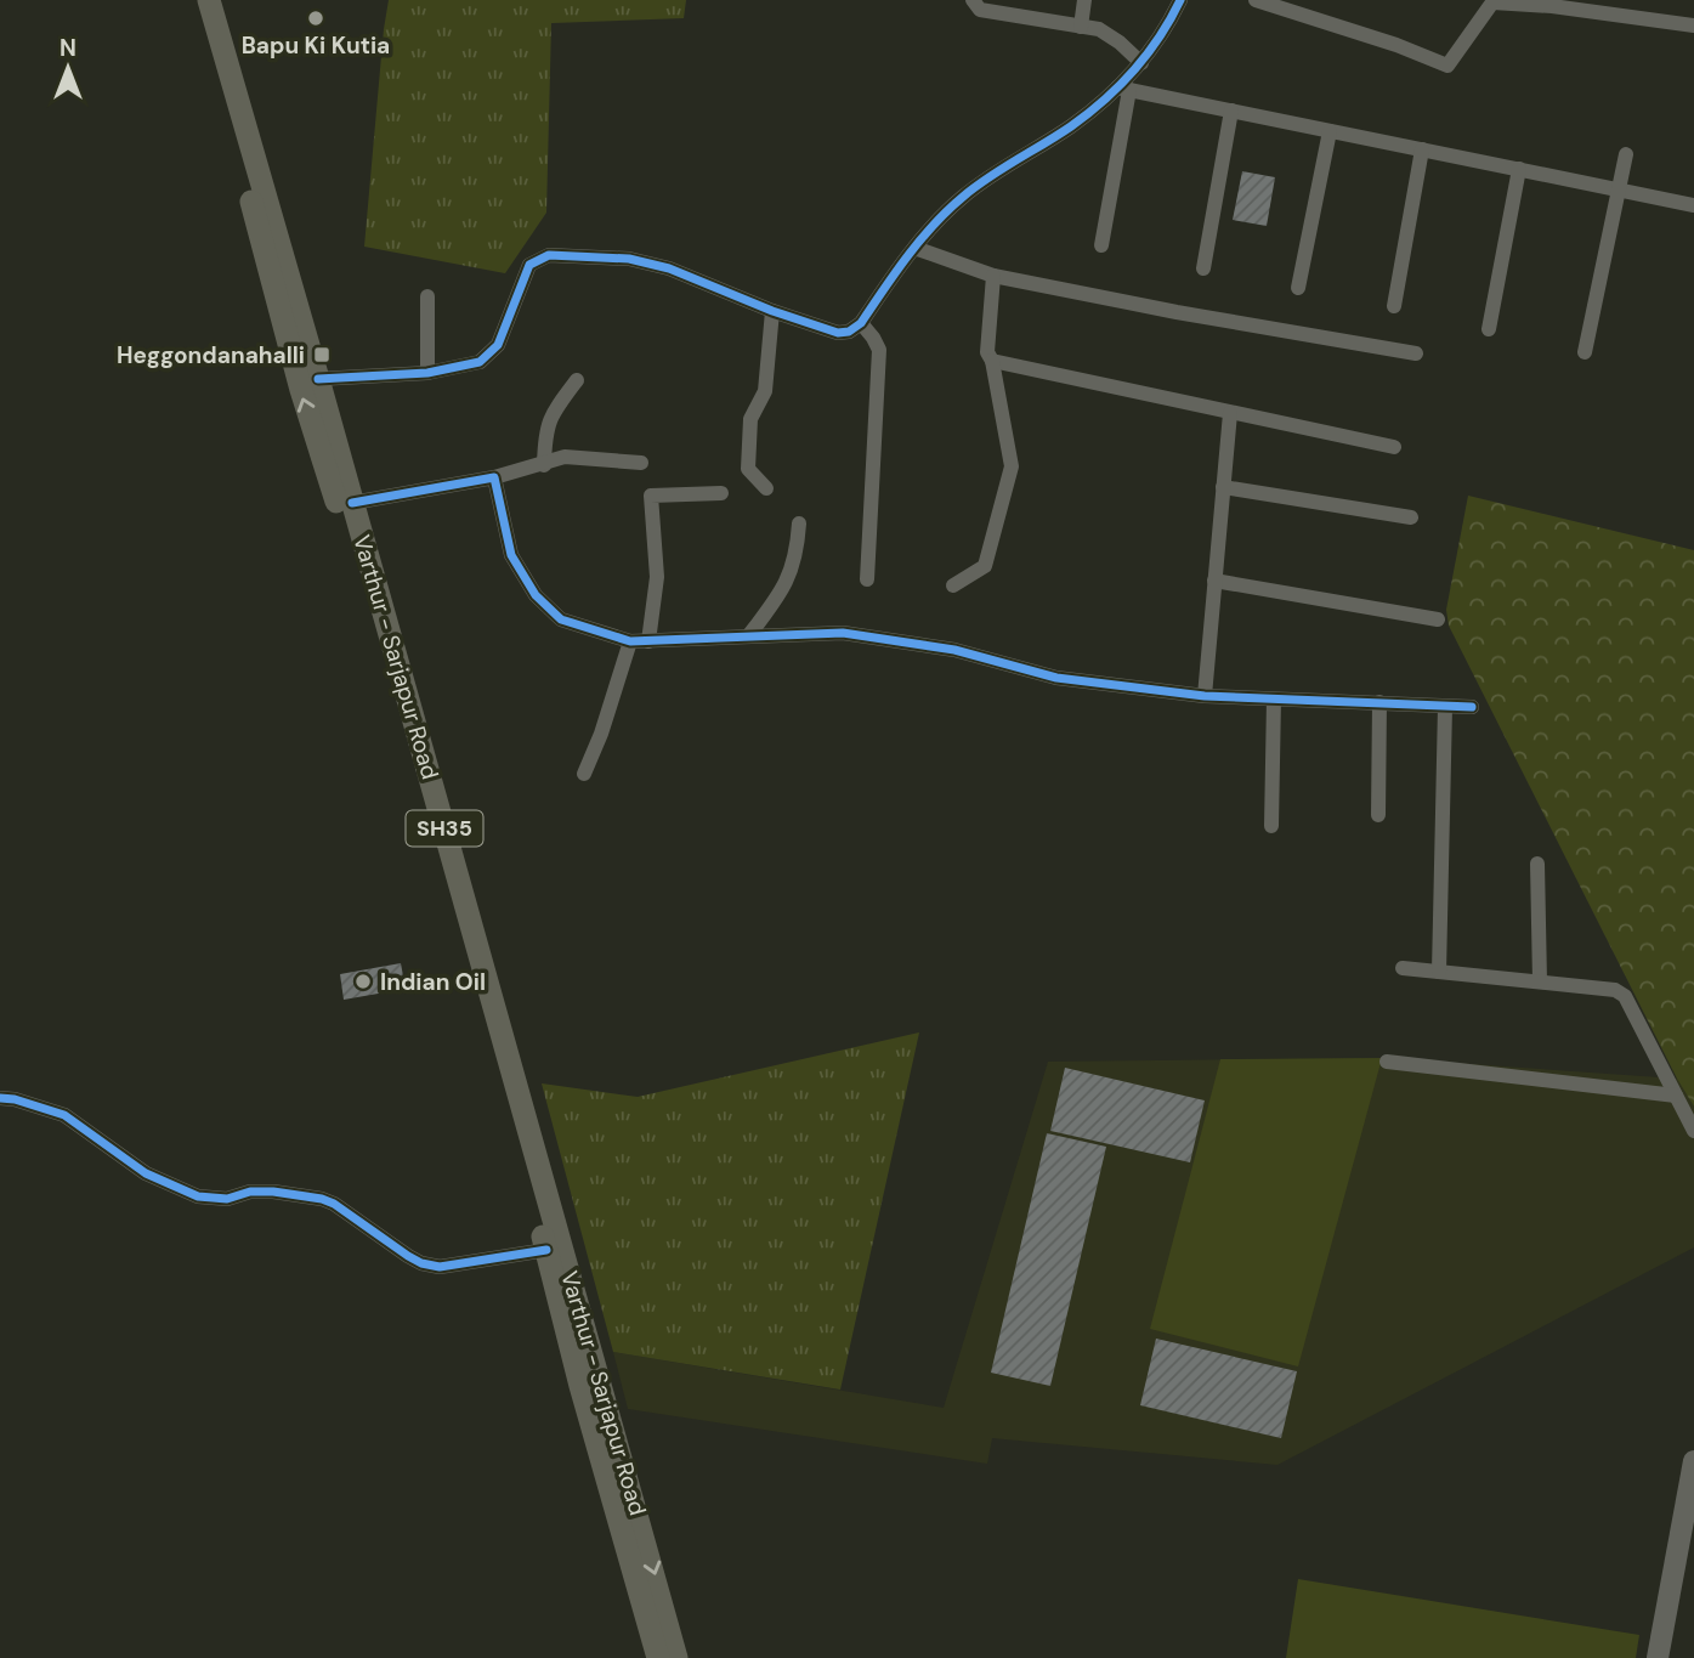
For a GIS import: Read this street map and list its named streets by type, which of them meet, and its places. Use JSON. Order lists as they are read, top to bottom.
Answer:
{
  "streets": {
    "main road": ["Varthur - Sarjapur Road", "SH35"]
  },
  "places": {
    "other": ["Bapu Ki Kutia", "Indian Oil"],
    "transit": ["Heggondanahalli"]
  },
  "north": "top"
}
